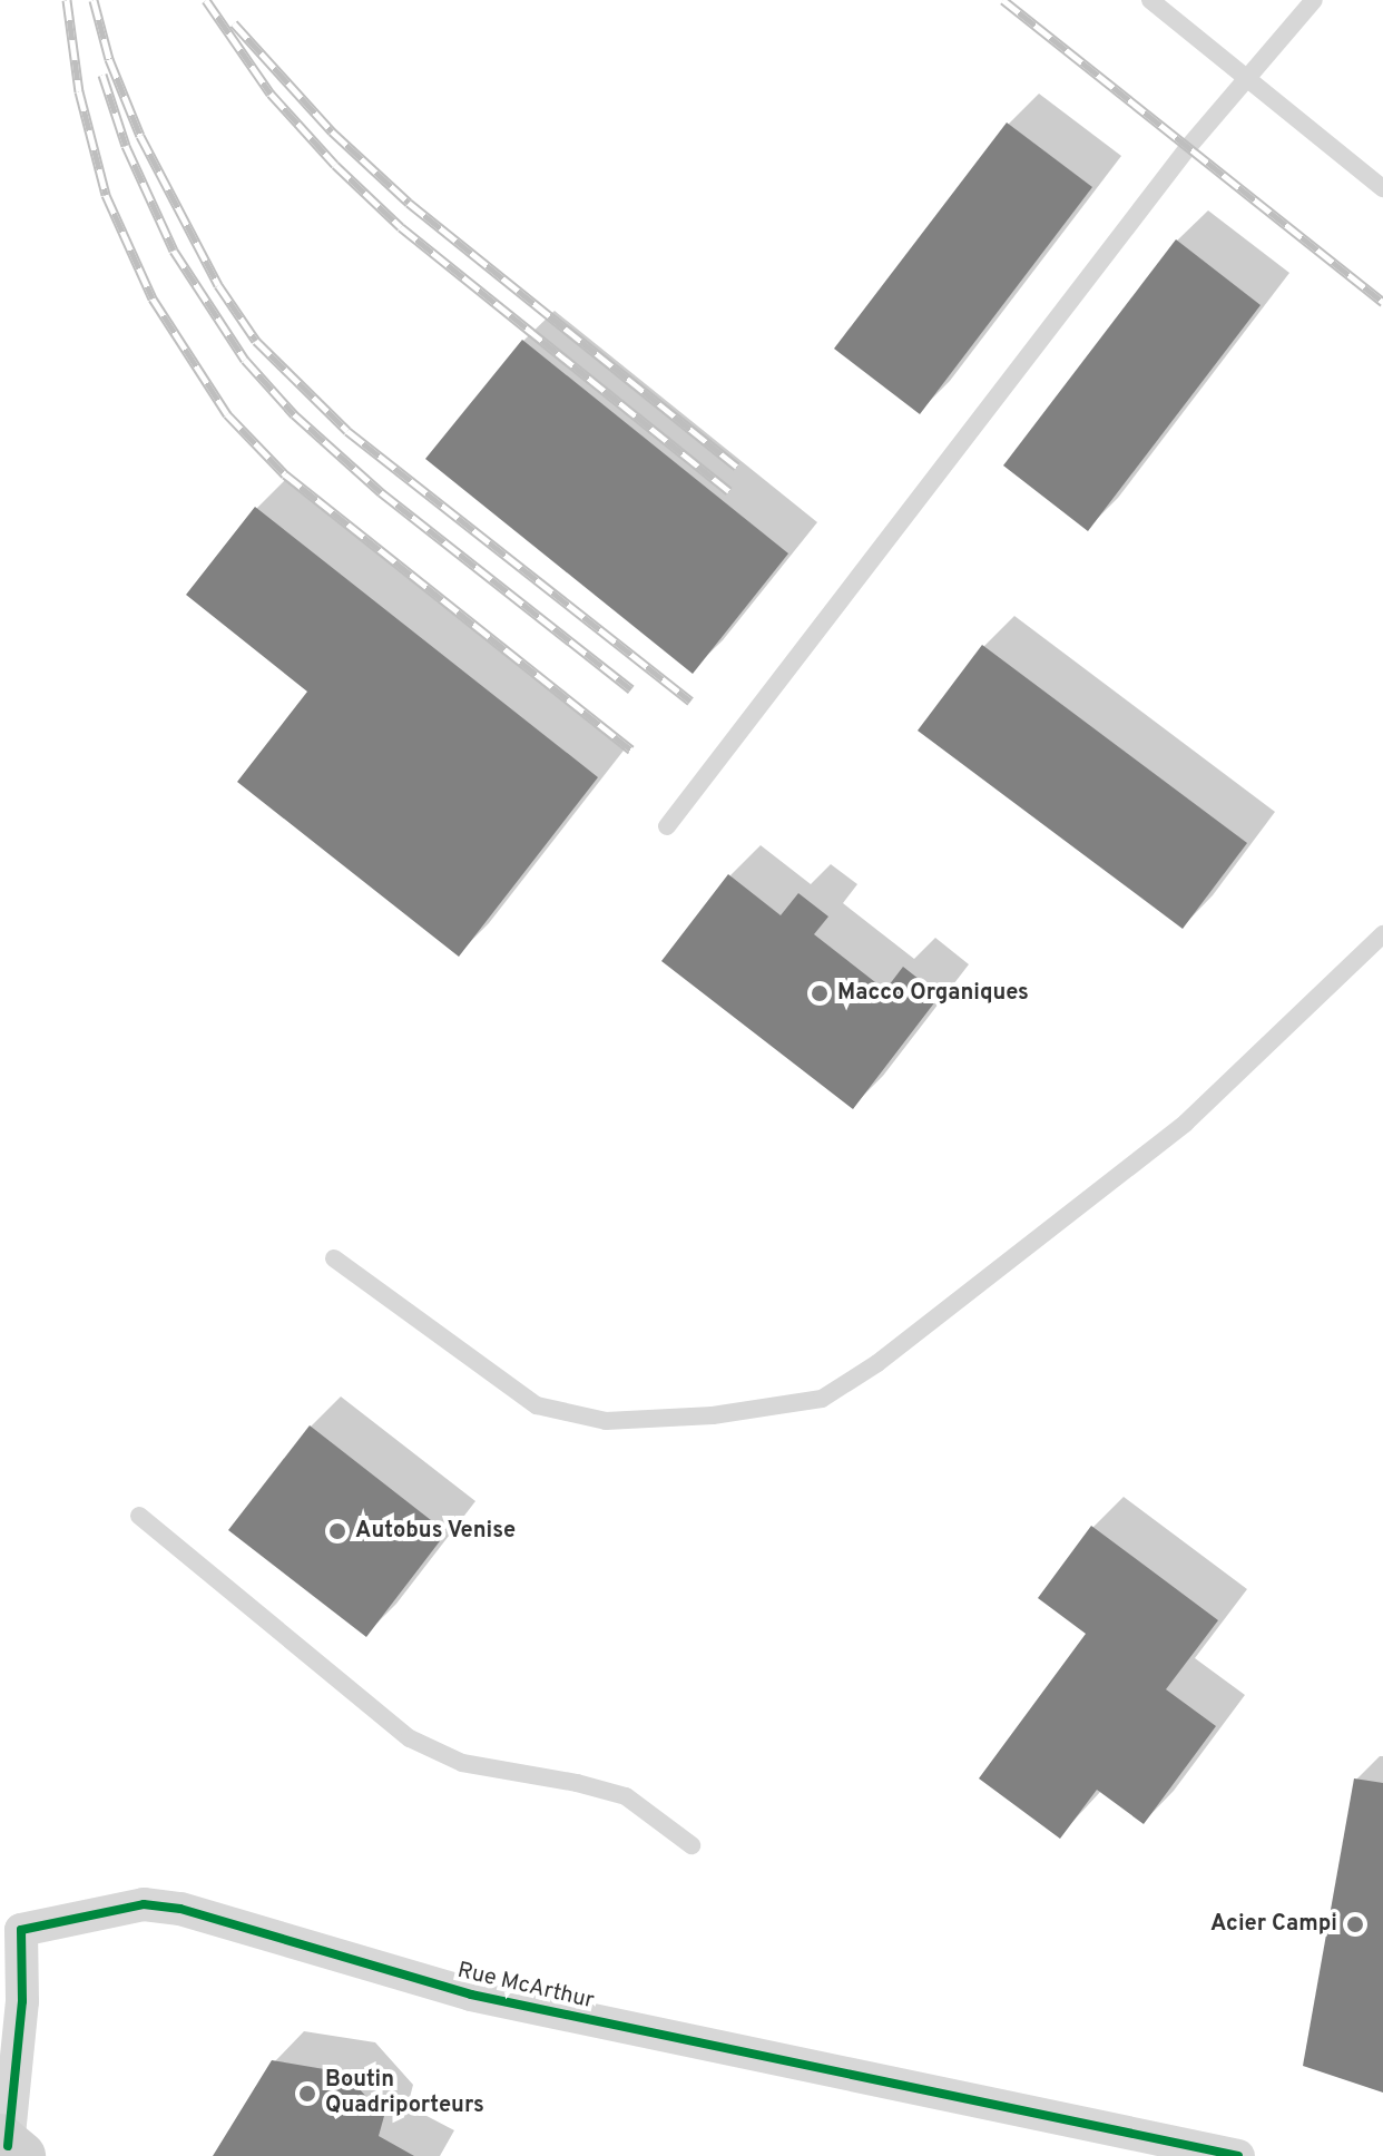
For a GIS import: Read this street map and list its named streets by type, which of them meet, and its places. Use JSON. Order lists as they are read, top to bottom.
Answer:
{
  "streets": {
    "street": ["Rue McArthur"]
  },
  "places": [
    "Macco Organiques",
    "Autobus Venise",
    "Acier Campi",
    "Boutin Quadriporteurs"
  ]
}
